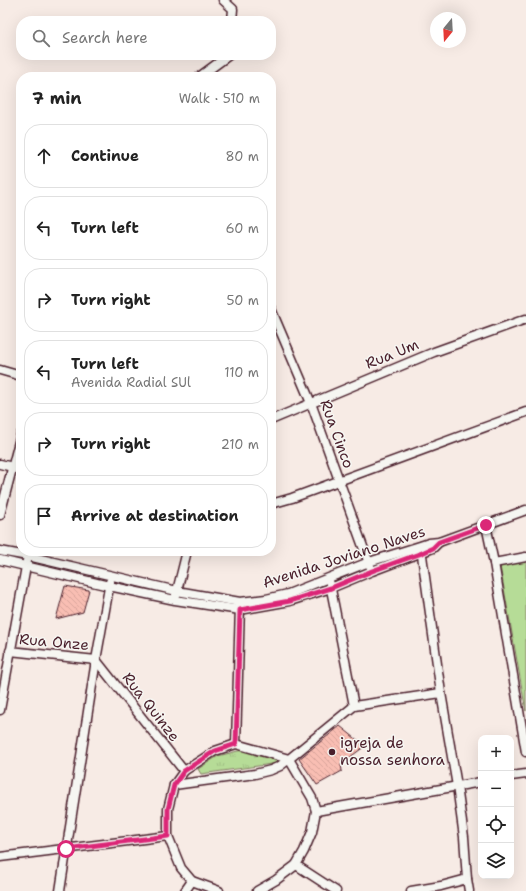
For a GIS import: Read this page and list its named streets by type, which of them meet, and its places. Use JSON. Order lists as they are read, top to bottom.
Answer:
{
  "streets": {
    "street": [
      "Rua Um",
      "Rua Cinco",
      "Avenida Joviano Naves",
      "Rua Onze",
      "Rua Quinze"
    ]
  },
  "crossings": [
    ["Rua Um", "Rua Cinco"],
    ["Rua Cinco", "Avenida Joviano Naves"],
    ["Rua Onze", "Rua Quinze"]
  ],
  "places": ["igreja de nossa senhora"],
  "north": "bottom",
  "page": {
    "search": "Search here",
    "heading": ["7 min", "Walk · 510 m"],
    "list": [
      ["Continue", "80 m"],
      ["Turn left", "60 m"],
      ["Turn right", "50 m"],
      ["Turn left", "Avenida Radial SUl", "110 m"],
      ["Turn right", "210 m"],
      "Arrive at destination"
    ],
    "map_buttons": ["+", "−"]
  }
}
